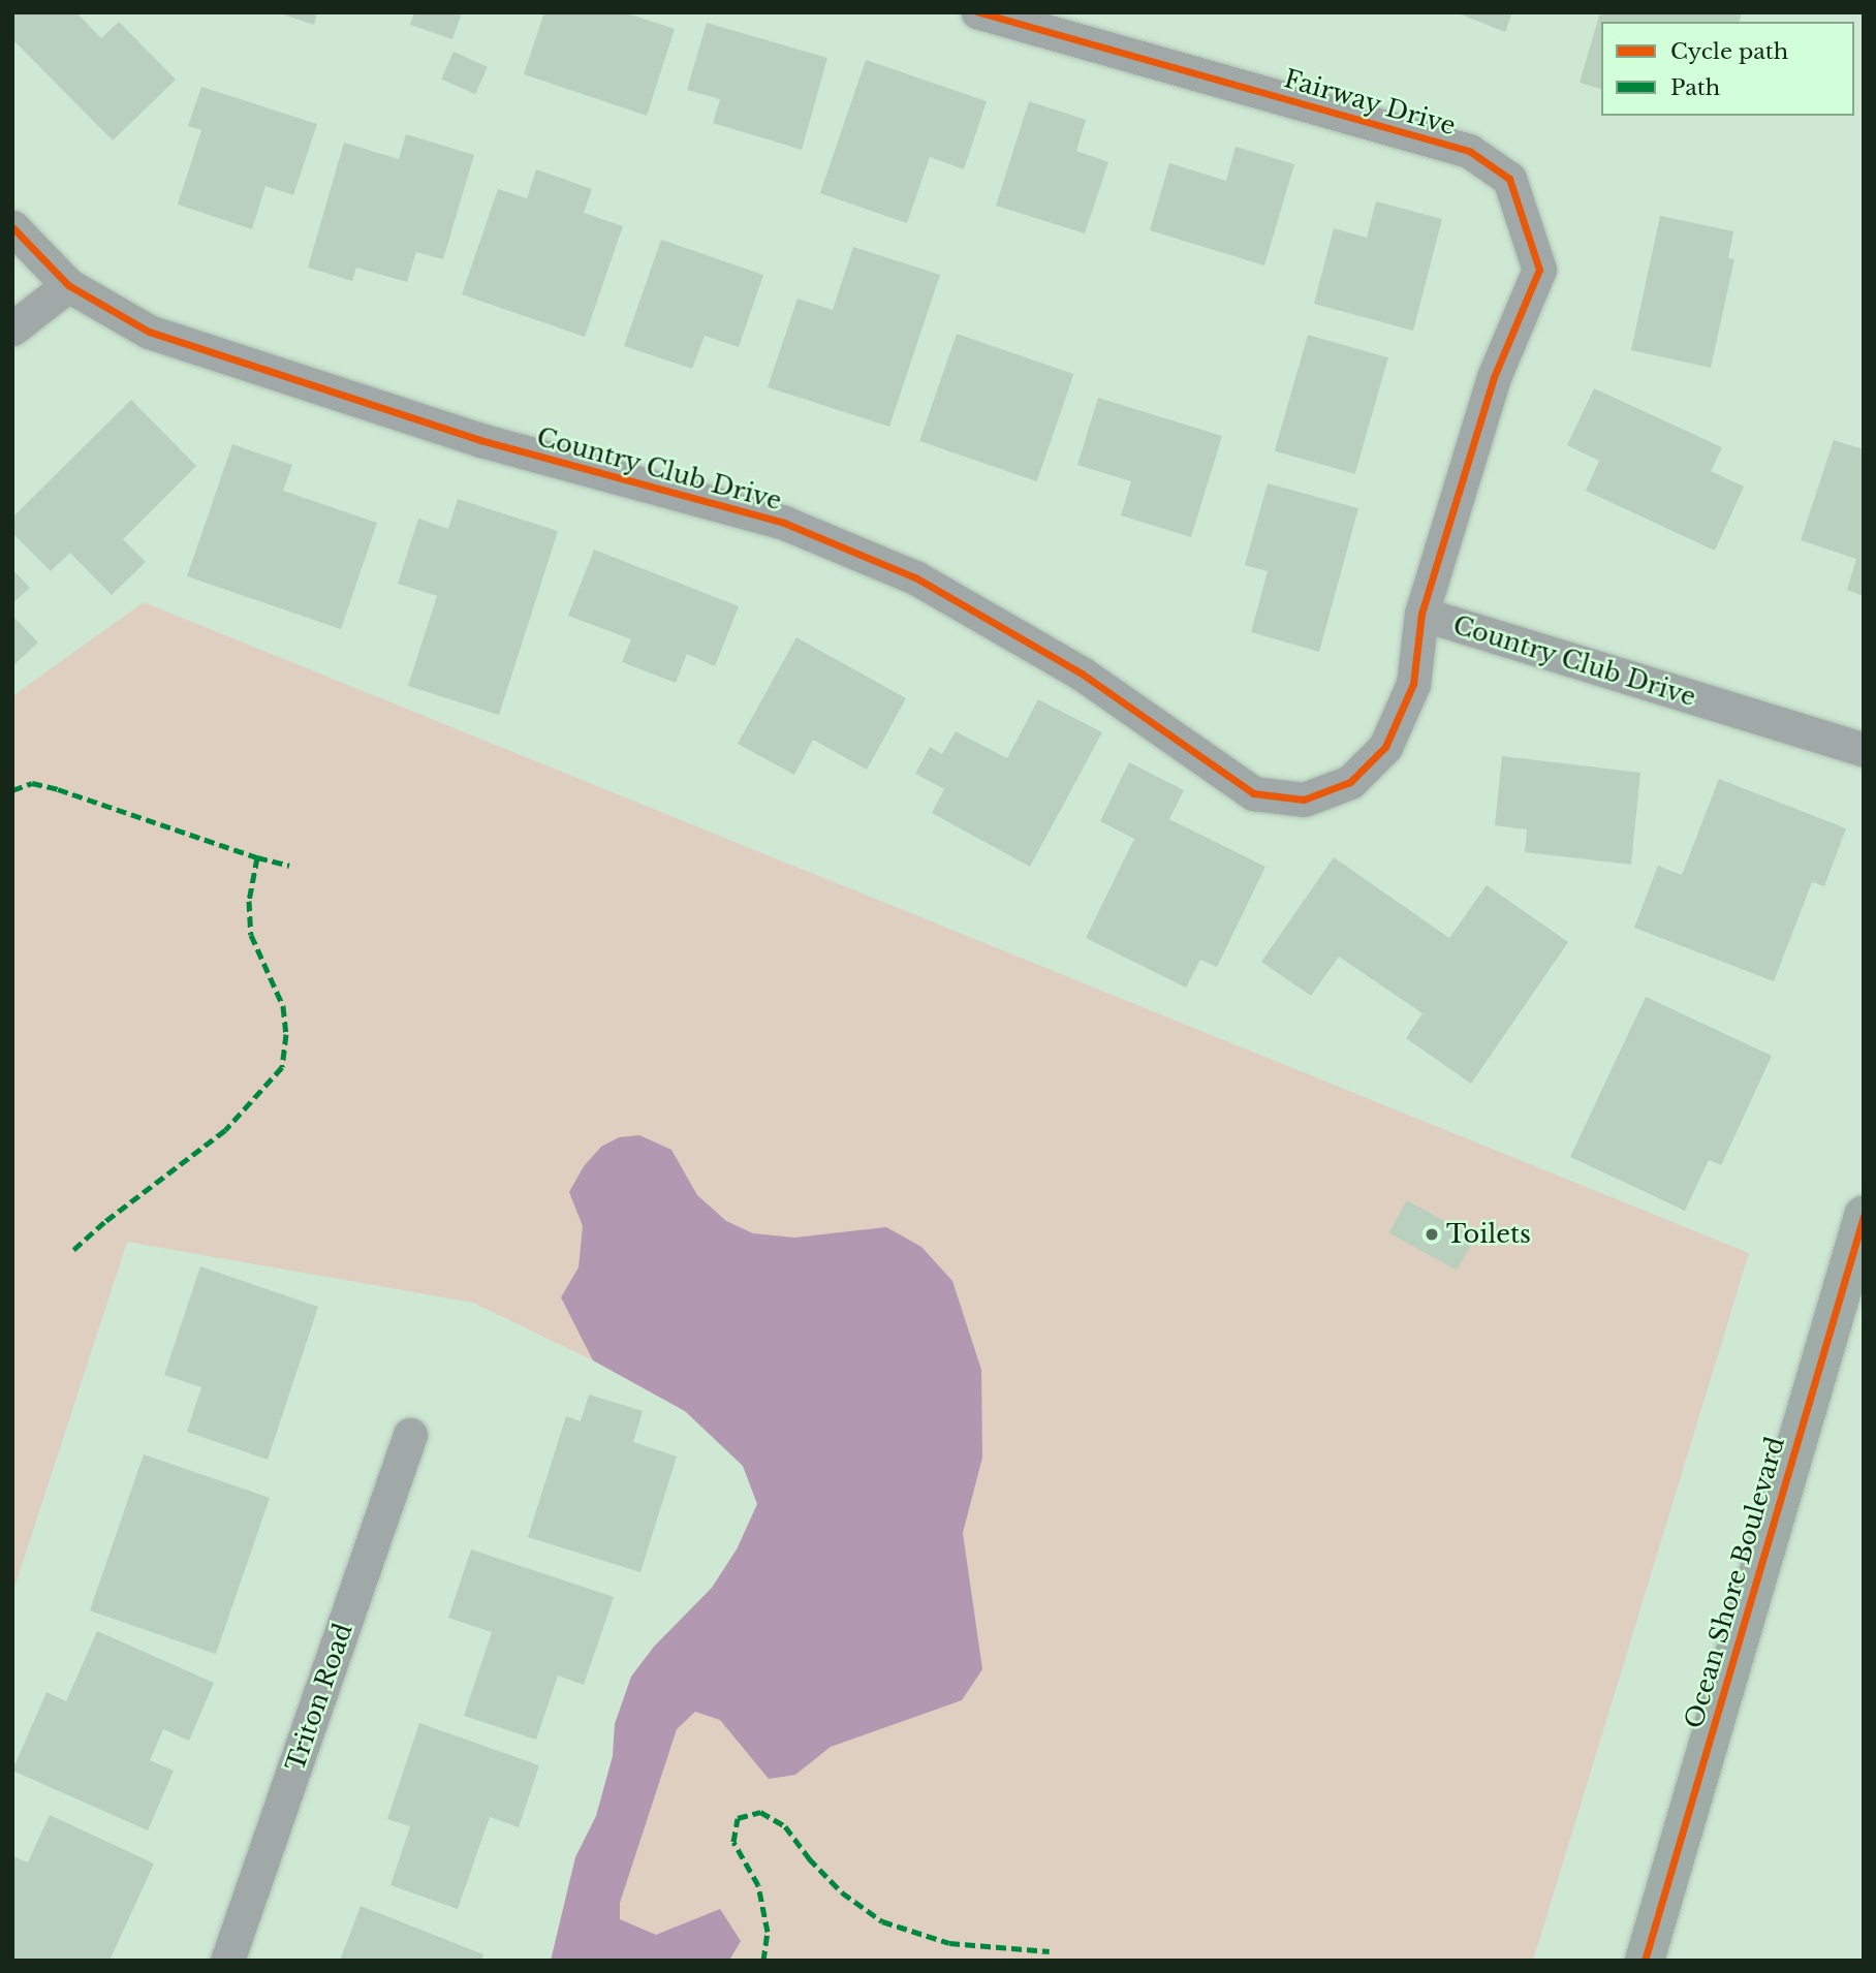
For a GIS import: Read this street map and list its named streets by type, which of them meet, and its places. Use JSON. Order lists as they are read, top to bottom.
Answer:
{
  "streets": {
    "main road": ["Ocean Shore Boulevard"],
    "street": ["Fairway Drive", "Country Club Drive", "Triton Road"]
  },
  "crossings": [
    ["Fairway Drive", "Country Club Drive"]
  ],
  "places": ["Toilets"],
  "legend": ["Cycle path", "Path"]
}
